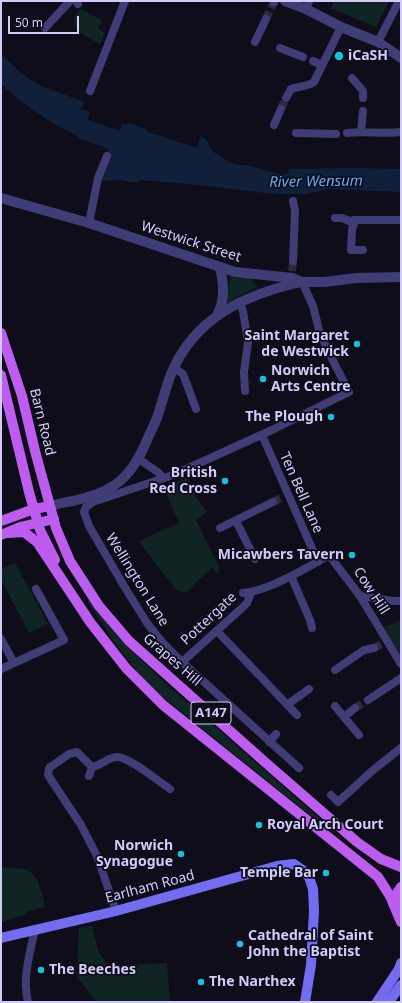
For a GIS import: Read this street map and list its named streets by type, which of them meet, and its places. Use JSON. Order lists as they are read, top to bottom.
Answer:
{
  "streets": {
    "main road": [
      "Barn Road",
      "Grapes Hill",
      "A147",
      "Earlham Road"
    ],
    "street": [
      "Westwick Street",
      "Ten Bell Lane",
      "Wellington Lane",
      "Cow Hill",
      "Pottergate"
    ]
  },
  "crossings": [
    ["Barn Road", "Grapes Hill"],
    ["Barn Road", "A147"],
    ["Ten Bell Lane", "Pottergate"],
    ["Wellington Lane", "Pottergate"],
    ["Cow Hill", "Pottergate"]
  ],
  "water": ["River Wensum"],
  "places": [
    "iCaSH",
    "Saint Margaret de Westwick",
    "Norwich Arts Centre",
    "The Plough",
    "British Red Cross",
    "Micawbers Tavern",
    "Royal Arch Court",
    "Norwich Synagogue",
    "Temple Bar",
    "Cathedral of Saint John the Baptist",
    "The Beeches",
    "The Narthex"
  ],
  "scale_bar": "50 m"
}
